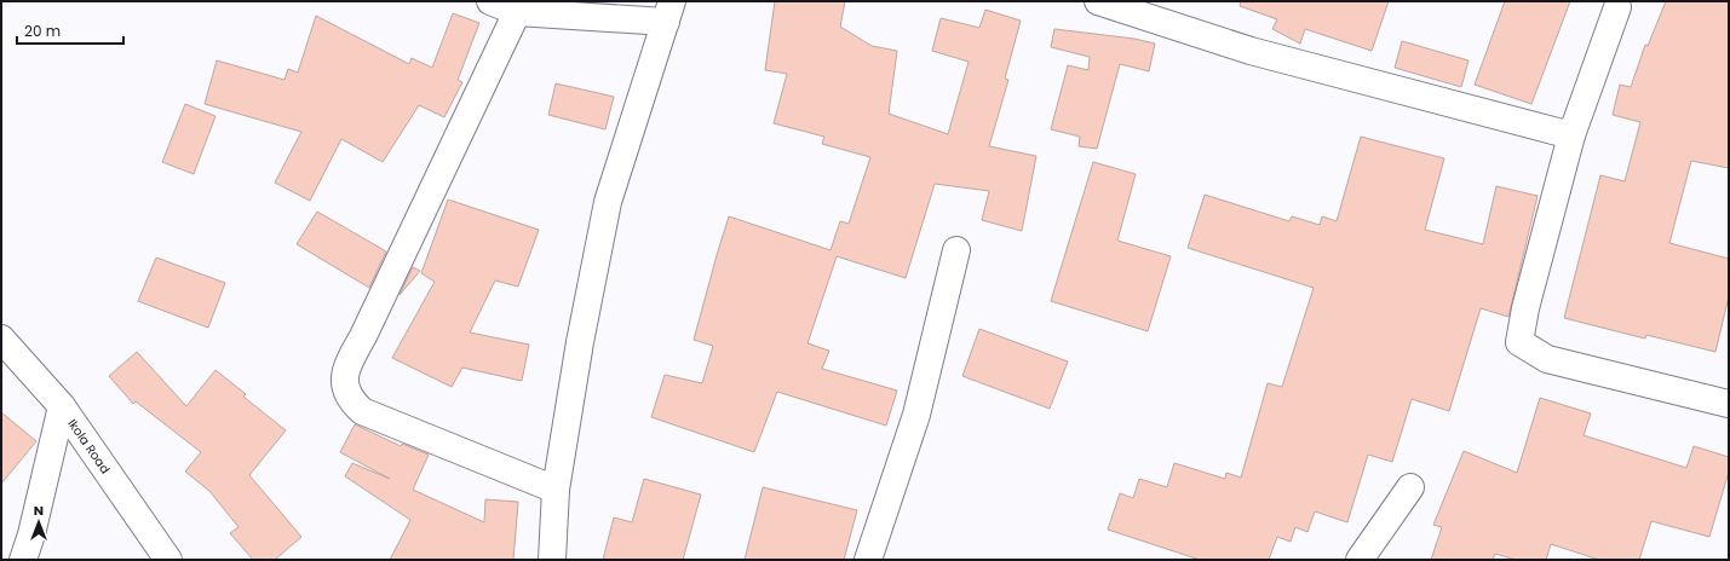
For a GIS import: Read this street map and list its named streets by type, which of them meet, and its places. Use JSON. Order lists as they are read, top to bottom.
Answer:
{
  "streets": {
    "street": ["Ikola Road"]
  },
  "scale_bar": "20 m",
  "north": "top"
}
